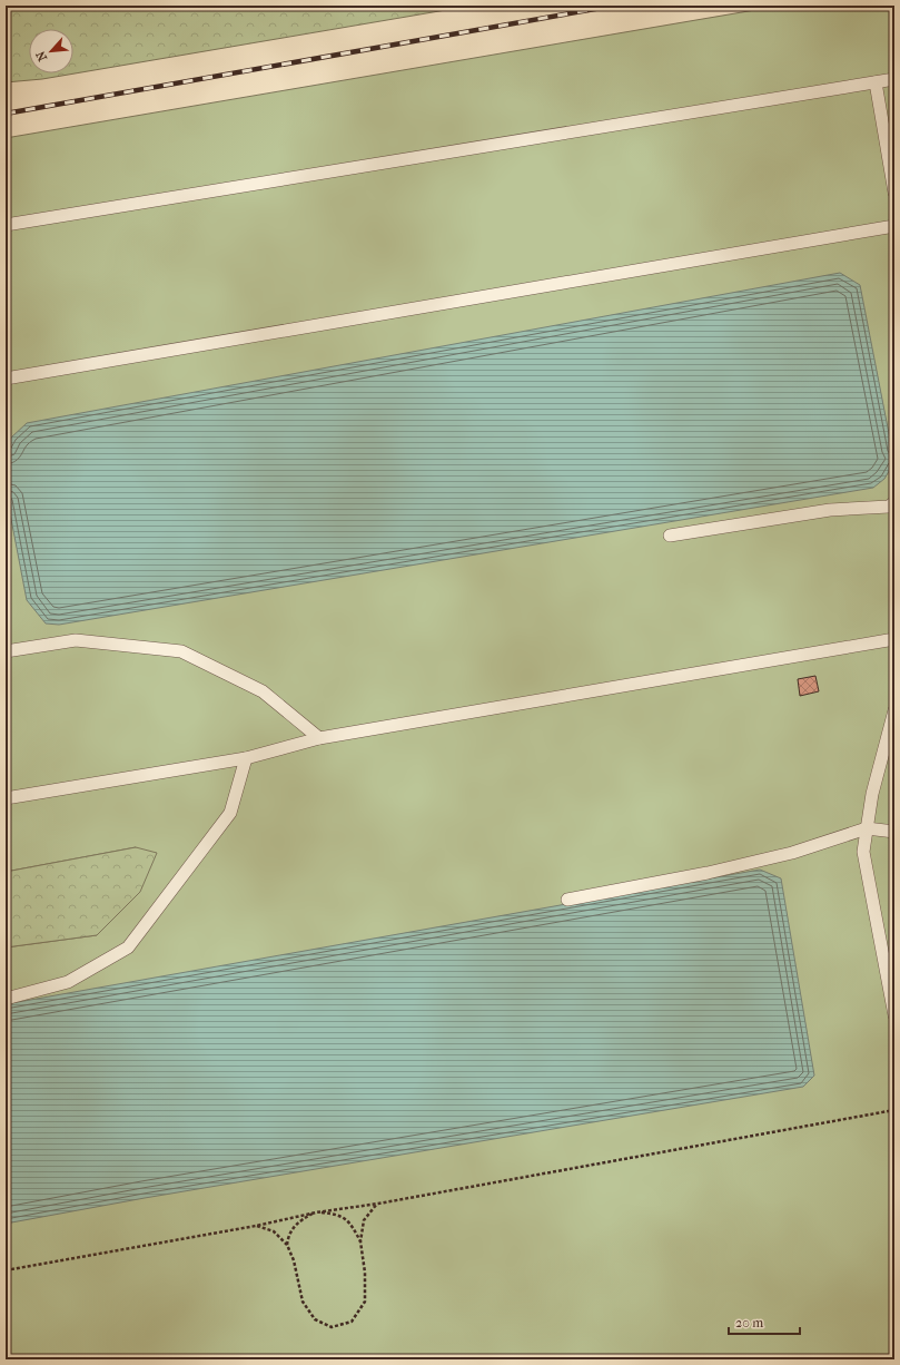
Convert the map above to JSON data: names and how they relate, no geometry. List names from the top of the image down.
{
  "scale_bar": "20 m",
  "north": "bottom left"
}
